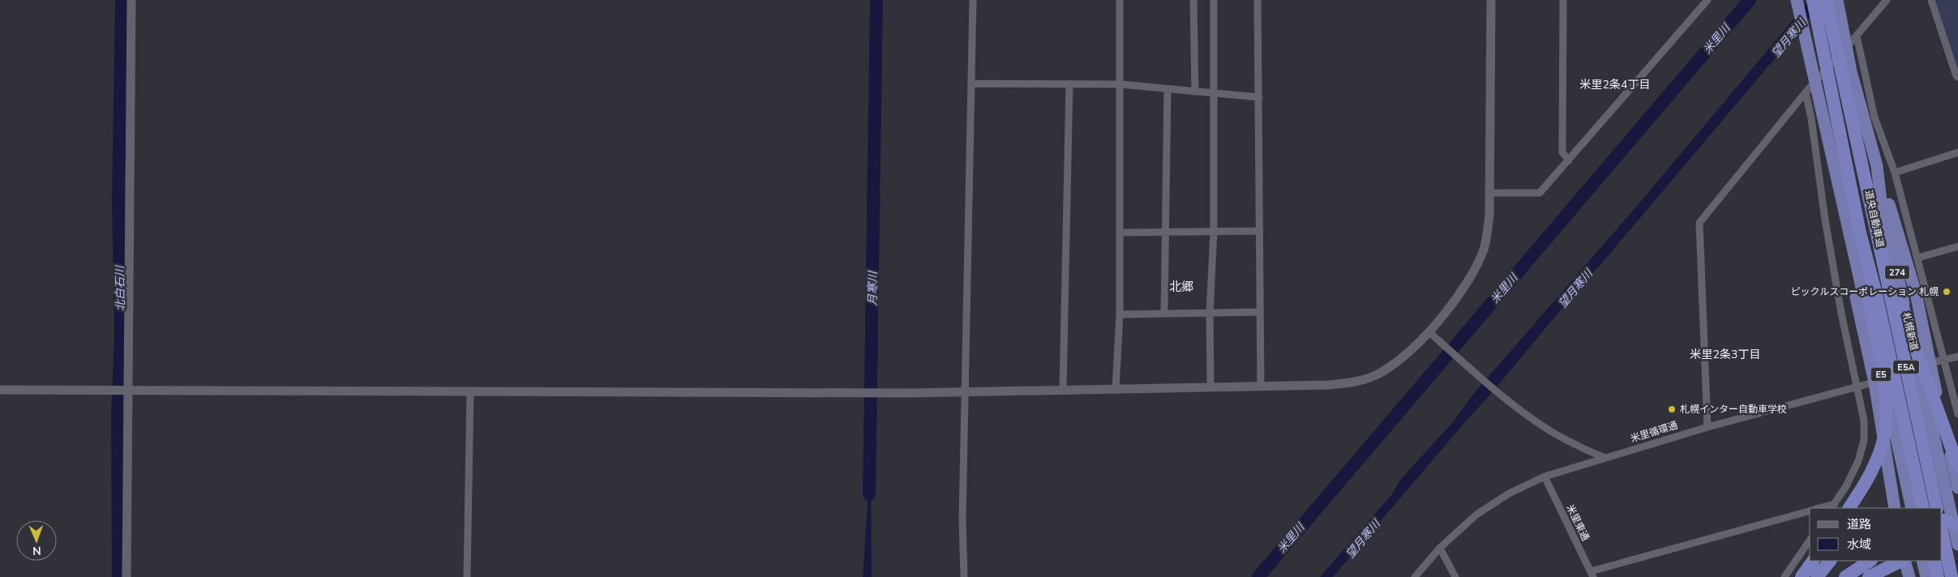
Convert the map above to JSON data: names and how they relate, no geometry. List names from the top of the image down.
{
  "streets": {
    "highway": [
      "道央自動車道",
      "274",
      "札幌新道",
      "E5A",
      "E5"
    ],
    "street": ["米里循環通", "米里東通"]
  },
  "crossings": [
    ["道央自動車道", "E5"],
    ["米里循環通", "米里東通"]
  ],
  "districts": ["米里2条4丁目", "北郷", "米里2条3丁目"],
  "water": [
    "望月寒川",
    "米里川",
    "北白石川",
    "月寒川"
  ],
  "places": ["ピックルスコーポレーション 札幌", "札幌インター自動車学校"],
  "legend": ["道路", "水域"],
  "north": "bottom"
}
